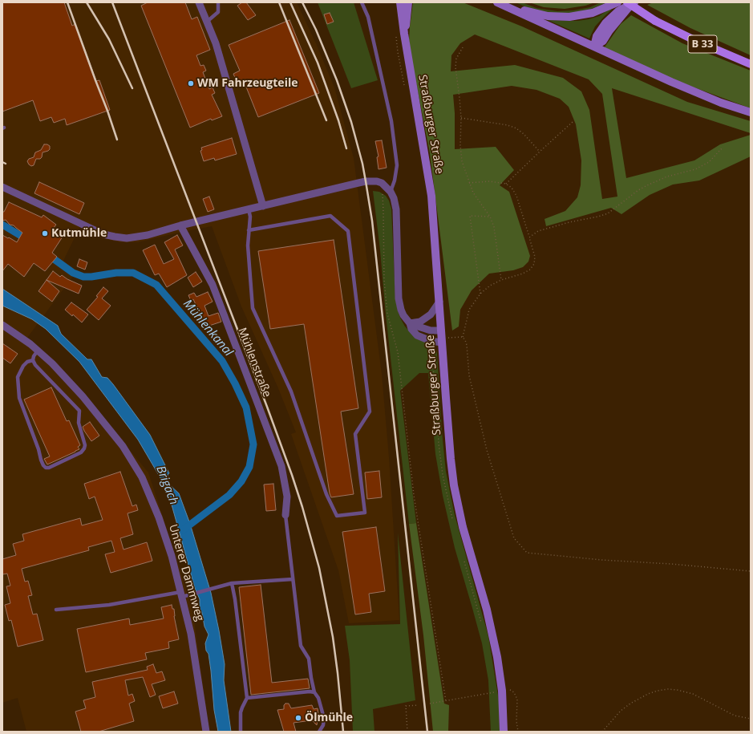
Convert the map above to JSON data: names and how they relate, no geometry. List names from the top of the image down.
{
  "streets": {
    "main road": ["B 33", "Straßburger Straße"],
    "street": ["Mühlenstraße", "Unterer Dammweg"]
  },
  "water": ["Mühlenkanal", "Brigach"],
  "places": ["WM Fahrzeugteile", "Kutmühle", "Ölmühle"]
}
